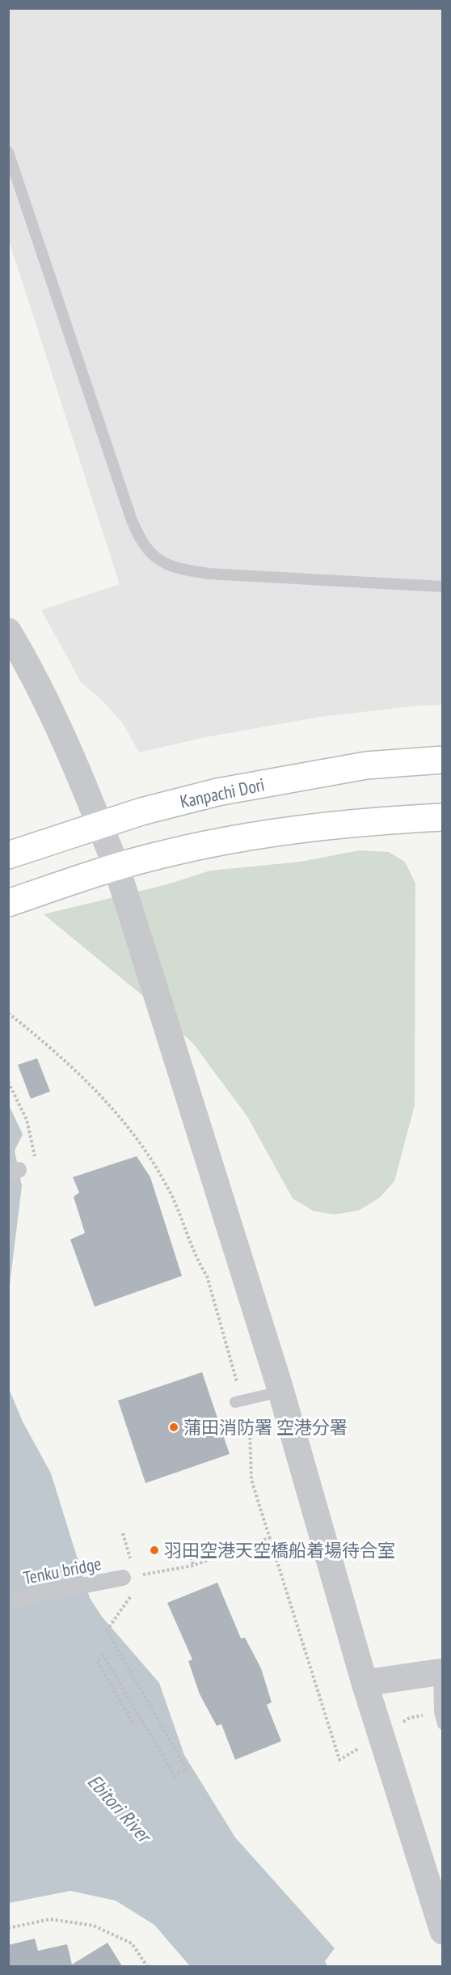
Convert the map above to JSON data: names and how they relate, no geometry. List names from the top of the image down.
{
  "streets": {
    "main road": ["Kanpachi Dori"],
    "street": ["Tenku bridge"]
  },
  "water": ["Ebitori River"],
  "places": ["蒲田消防署 空港分署", "羽田空港天空橋船着場待合室"]
}
